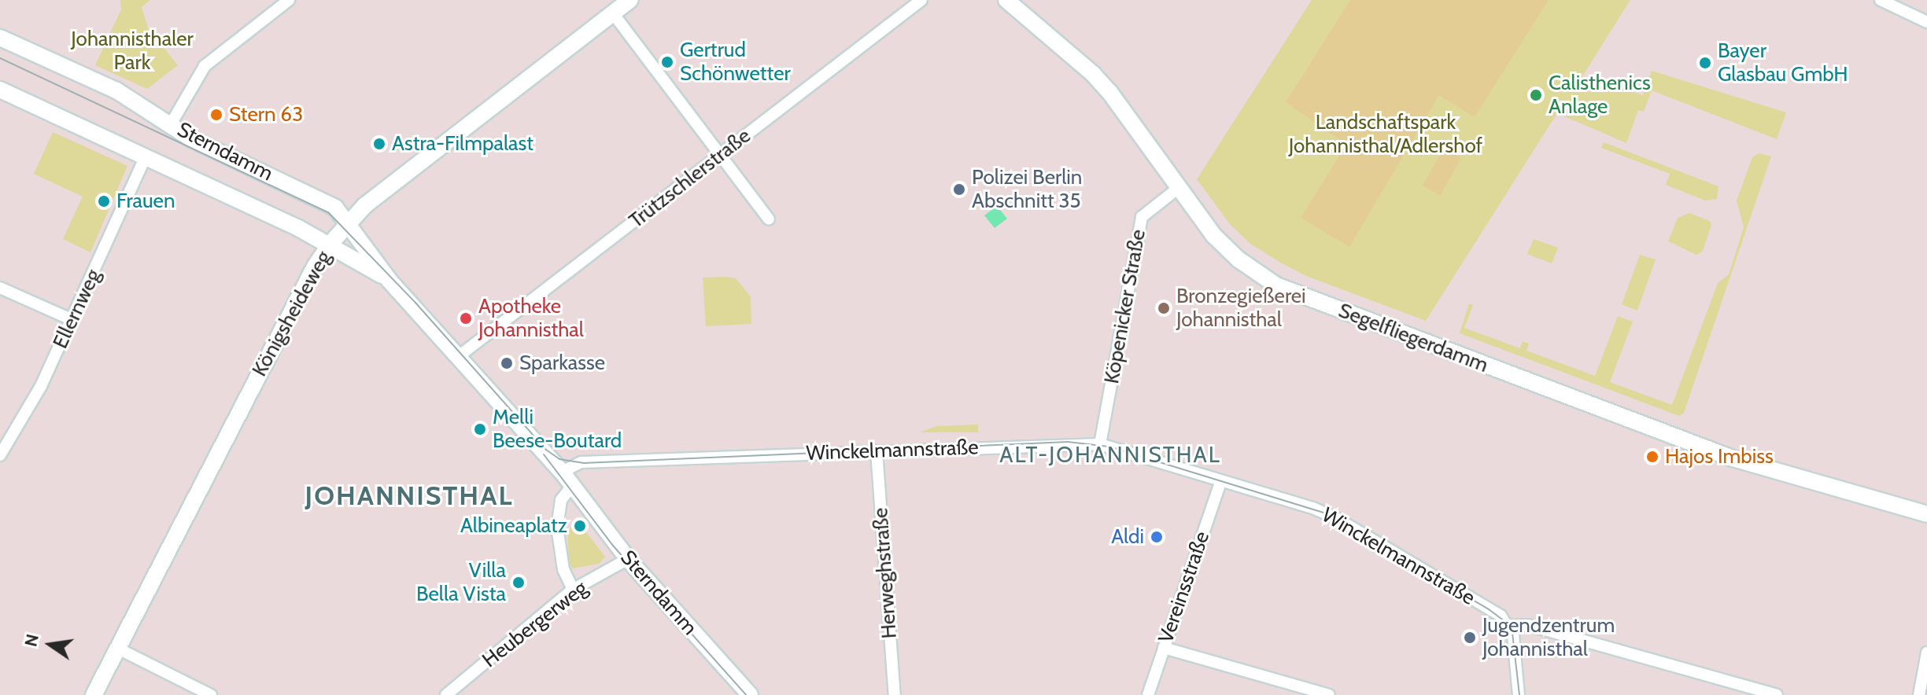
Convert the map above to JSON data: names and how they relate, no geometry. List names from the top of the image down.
{
  "streets": {
    "street": [
      "Sterndamm",
      "Trützschlerstraße",
      "Köpenicker Straße",
      "Ellernweg",
      "Königsheideweg",
      "Segelfliegerdamm",
      "Winckelmannstraße",
      "Herweghstraße",
      "Vereinsstraße",
      "Heubergerweg"
    ]
  },
  "crossings": [
    ["Sterndamm", "Trützschlerstraße"],
    ["Sterndamm", "Ellernweg"],
    ["Sterndamm", "Königsheideweg"],
    ["Sterndamm", "Winckelmannstraße"],
    ["Sterndamm", "Heubergerweg"],
    ["Köpenicker Straße", "Segelfliegerdamm"],
    ["Köpenicker Straße", "Winckelmannstraße"],
    ["Winckelmannstraße", "Herweghstraße"],
    ["Winckelmannstraße", "Vereinsstraße"]
  ],
  "districts": ["ALT-JOHANNISTHAL", "JOHANNISTHAL"],
  "parks": ["Johannisthaler Park", "Landschaftspark Johannisthal/Adlershof"],
  "places": [
    "Gertrud Schönwetter",
    "Bayer Glasbau GmbH",
    "Calisthenics Anlage",
    "Stern 63",
    "Astra-Filmpalast",
    "Polizei Berlin Abschnitt 35",
    "Frauen",
    "Bronzegießerei Johannisthal",
    "Apotheke Johannisthal",
    "Sparkasse",
    "Melli Beese-Boutard",
    "Hajos Imbiss",
    "Albineaplatz",
    "Aldi",
    "Villa Bella Vista",
    "Jugendzentrum Johannisthal"
  ],
  "north": "left"
}
